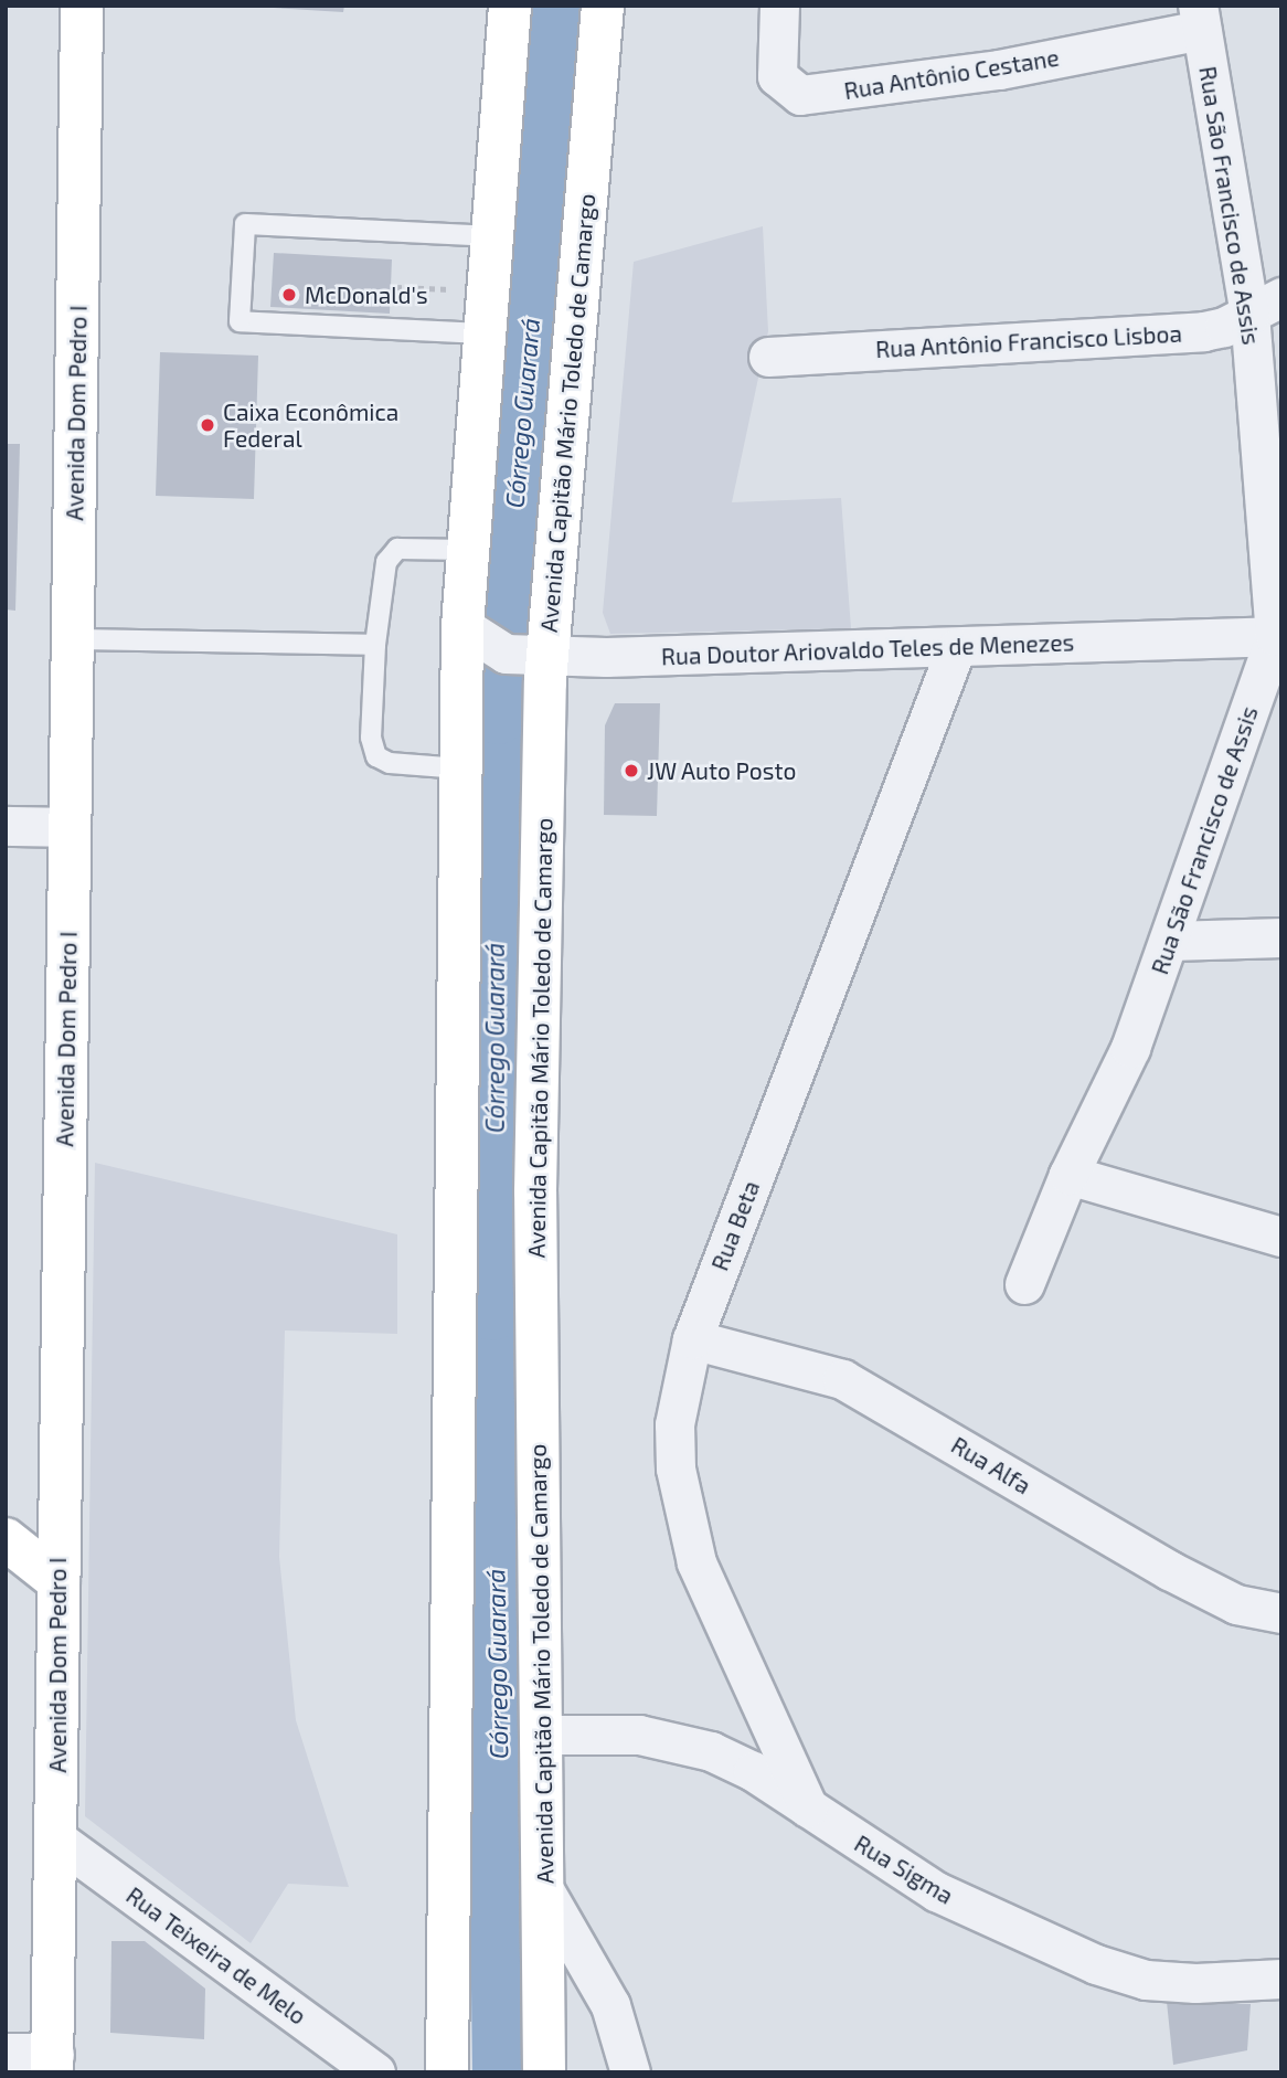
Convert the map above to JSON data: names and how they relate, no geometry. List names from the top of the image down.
{
  "streets": {
    "main road": ["Avenida Dom Pedro I", "Avenida Capitão Mário Toledo de Camargo"],
    "street": [
      "Rua Antônio Cestane",
      "Rua São Francisco de Assis",
      "Rua Antônio Francisco Lisboa",
      "Rua Doutor Ariovaldo Teles de Menezes",
      "Rua Beta",
      "Rua Alfa",
      "Rua Sigma",
      "Rua Teixeira de Melo"
    ]
  },
  "crossings": [
    ["Rua Antônio Cestane", "Rua São Francisco de Assis"],
    ["Rua São Francisco de Assis", "Rua Antônio Francisco Lisboa"],
    ["Rua São Francisco de Assis", "Rua Doutor Ariovaldo Teles de Menezes"],
    ["Avenida Dom Pedro I", "Rua Teixeira de Melo"],
    ["Avenida Capitão Mário Toledo de Camargo", "Rua Doutor Ariovaldo Teles de Menezes"],
    ["Avenida Capitão Mário Toledo de Camargo", "Rua Sigma"],
    ["Rua Doutor Ariovaldo Teles de Menezes", "Rua Beta"],
    ["Rua Beta", "Rua Alfa"],
    ["Rua Beta", "Rua Sigma"]
  ],
  "water": ["Córrego Guarará"],
  "places": ["McDonald's", "Caixa Econômica Federal", "JW Auto Posto"]
}
